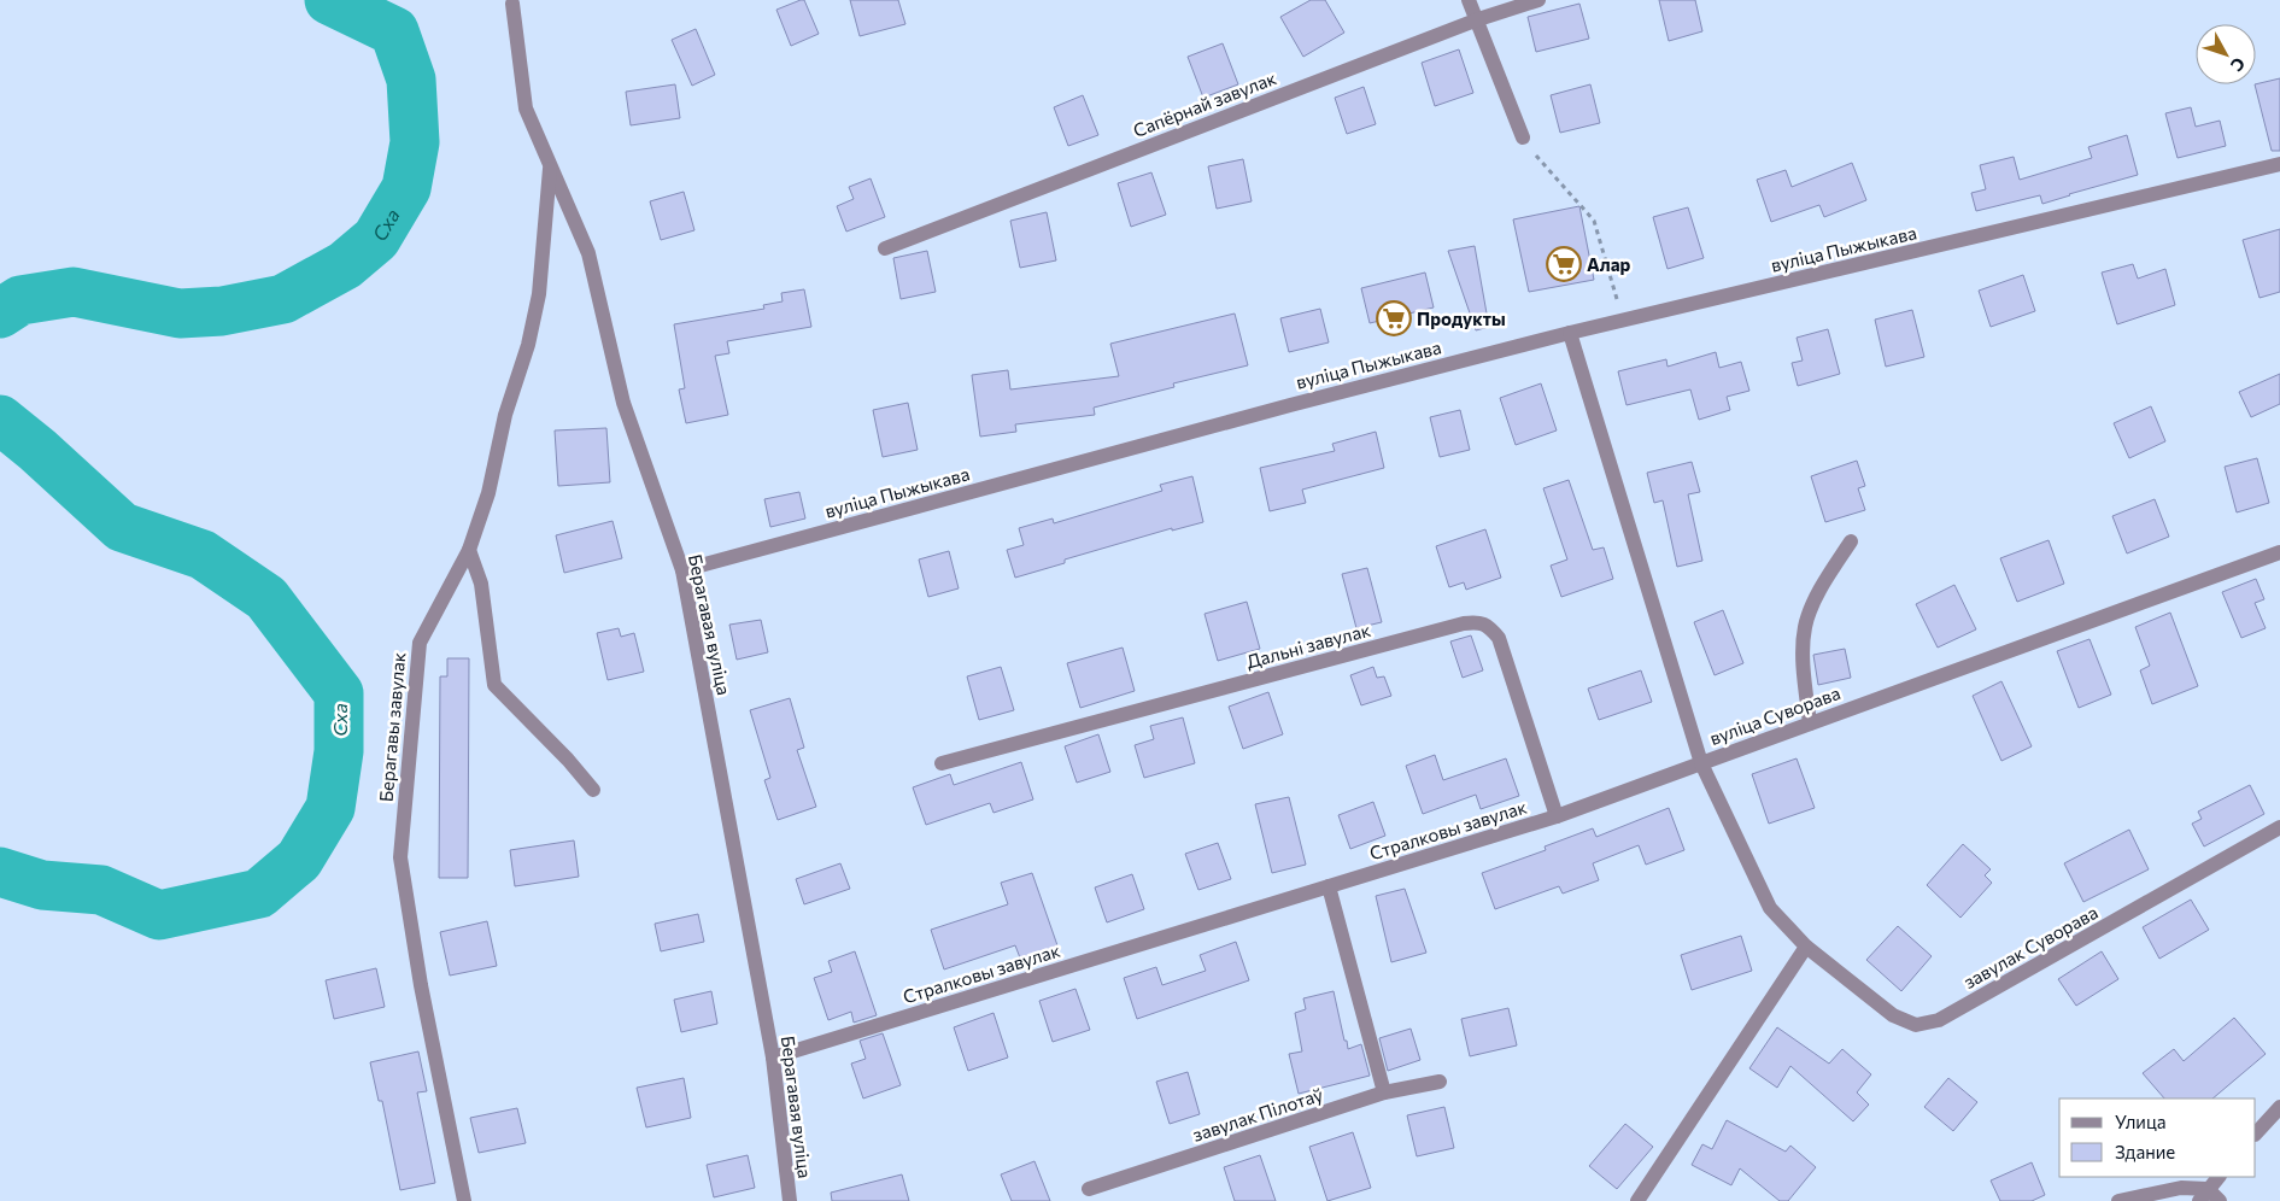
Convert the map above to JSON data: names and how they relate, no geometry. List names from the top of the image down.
{
  "streets": {
    "street": [
      "Сапёрнай завулак",
      "вуліца Пыжыкава",
      "Берагавая вуліца",
      "Дальні завулак",
      "вуліца Суворава",
      "Берагавы завулак",
      "Стралковы завулак",
      "завулак Суворава",
      "завулак Пілотаў"
    ]
  },
  "crossings": [
    ["вуліца Пыжыкава", "Берагавая вуліца"],
    ["Берагавая вуліца", "Берагавы завулак"],
    ["Берагавая вуліца", "Стралковы завулак"],
    ["Дальні завулак", "Стралковы завулак"],
    ["вуліца Суворава", "Стралковы завулак"],
    ["вуліца Суворава", "завулак Суворава"]
  ],
  "water": ["Сха"],
  "places": {
    "supermarket": ["Алар", "Продукты"]
  },
  "legend": ["Улица", "Здание"],
  "north": "bottom right"
}
